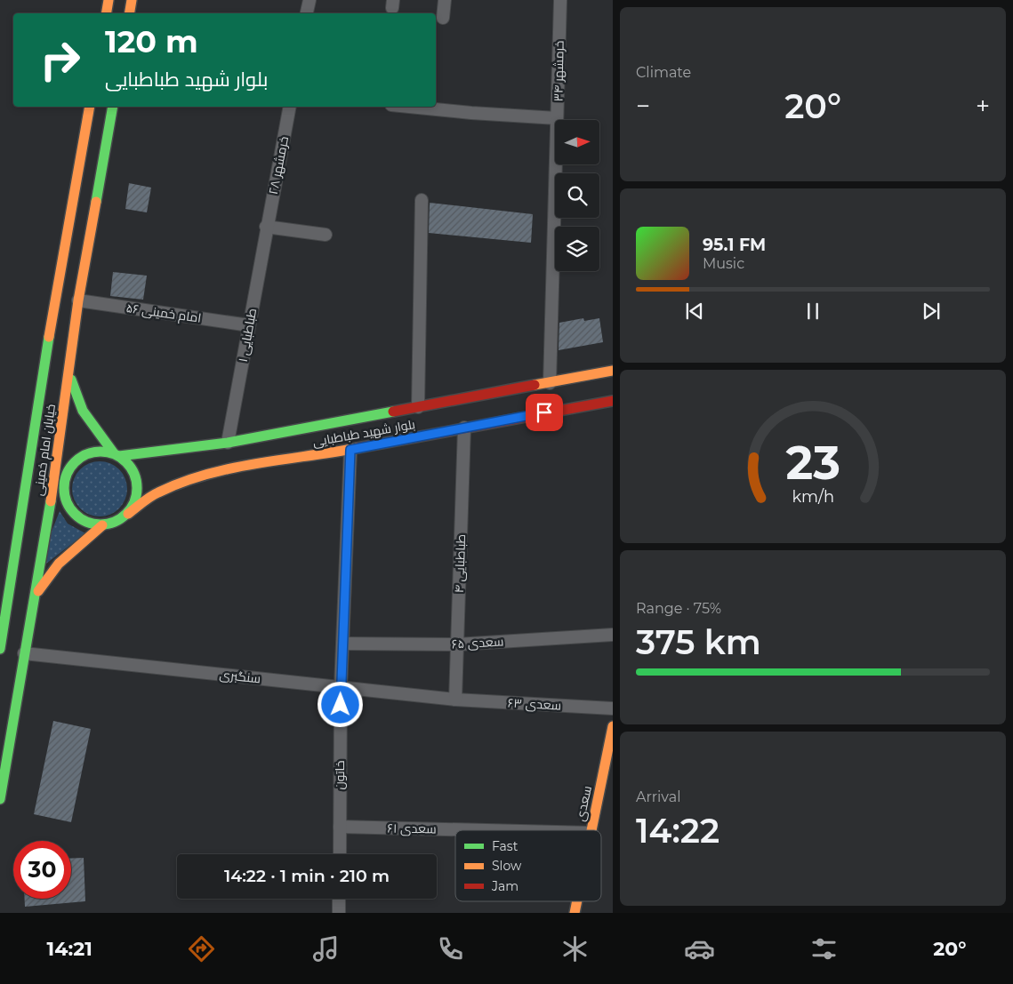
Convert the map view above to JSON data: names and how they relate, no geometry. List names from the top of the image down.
{
  "streets": {
    "main road": ["بلوار شهید طباطبایی", "خیابان امام خمینی", "سعدی"],
    "street": [
      "خرمشهر ۳۴",
      "خرمشهر ۲۸",
      "امام خمینی ۵۶",
      "طباطبایی ۱",
      "طباطبایی ۴",
      "سعدی ۶۵",
      "سنگبری",
      "سعدی ۶۳",
      "خاتون",
      "سعدی ۶۱"
    ]
  },
  "crossings": [
    ["خرمشهر ۳۴", "بلوار شهید طباطبایی"],
    ["خرمشهر ۲۸", "طباطبایی ۱"],
    ["امام خمینی ۵۶", "طباطبایی ۱"],
    ["امام خمینی ۵۶", "خیابان امام خمینی"],
    ["طباطبایی ۱", "بلوار شهید طباطبایی"],
    ["بلوار شهید طباطبایی", "طباطبایی ۴"],
    ["بلوار شهید طباطبایی", "خاتون"],
    ["خیابان امام خمینی", "سنگبری"],
    ["طباطبایی ۴", "سعدی ۶۵"],
    ["طباطبایی ۴", "سنگبری"],
    ["طباطبایی ۴", "سعدی ۶۳"],
    ["سعدی ۶۵", "خاتون"],
    ["سنگبری", "سعدی ۶۳"],
    ["سنگبری", "خاتون"],
    ["خاتون", "سعدی ۶۱"]
  ],
  "legend": ["Fast", "Slow", "Jam"],
  "north": "right",
  "page": {
    "tile": [
      "Climate",
      ["Range · 75%", "375 km"],
      ["Arrival", "14:22"]
    ],
    "turn": ["120 m", "بلوار شهید طباطبایی"],
    "heat": ["−", "20°", "+"],
    "song": ["95.1 FM", "Music"],
    "limit": "30",
    "trip": "14:22 · 1 min · 210 m",
    "tabs": ["14:21", "20°"],
    "gauge": ["23", "km/h"]
  }
}
